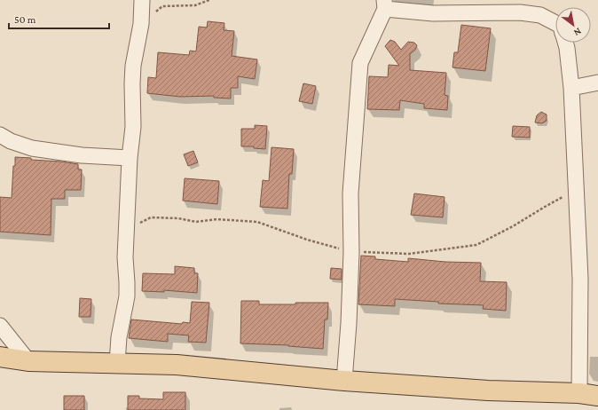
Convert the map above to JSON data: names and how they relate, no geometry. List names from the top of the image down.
{
  "scale_bar": "50 m",
  "north": "bottom right"
}
